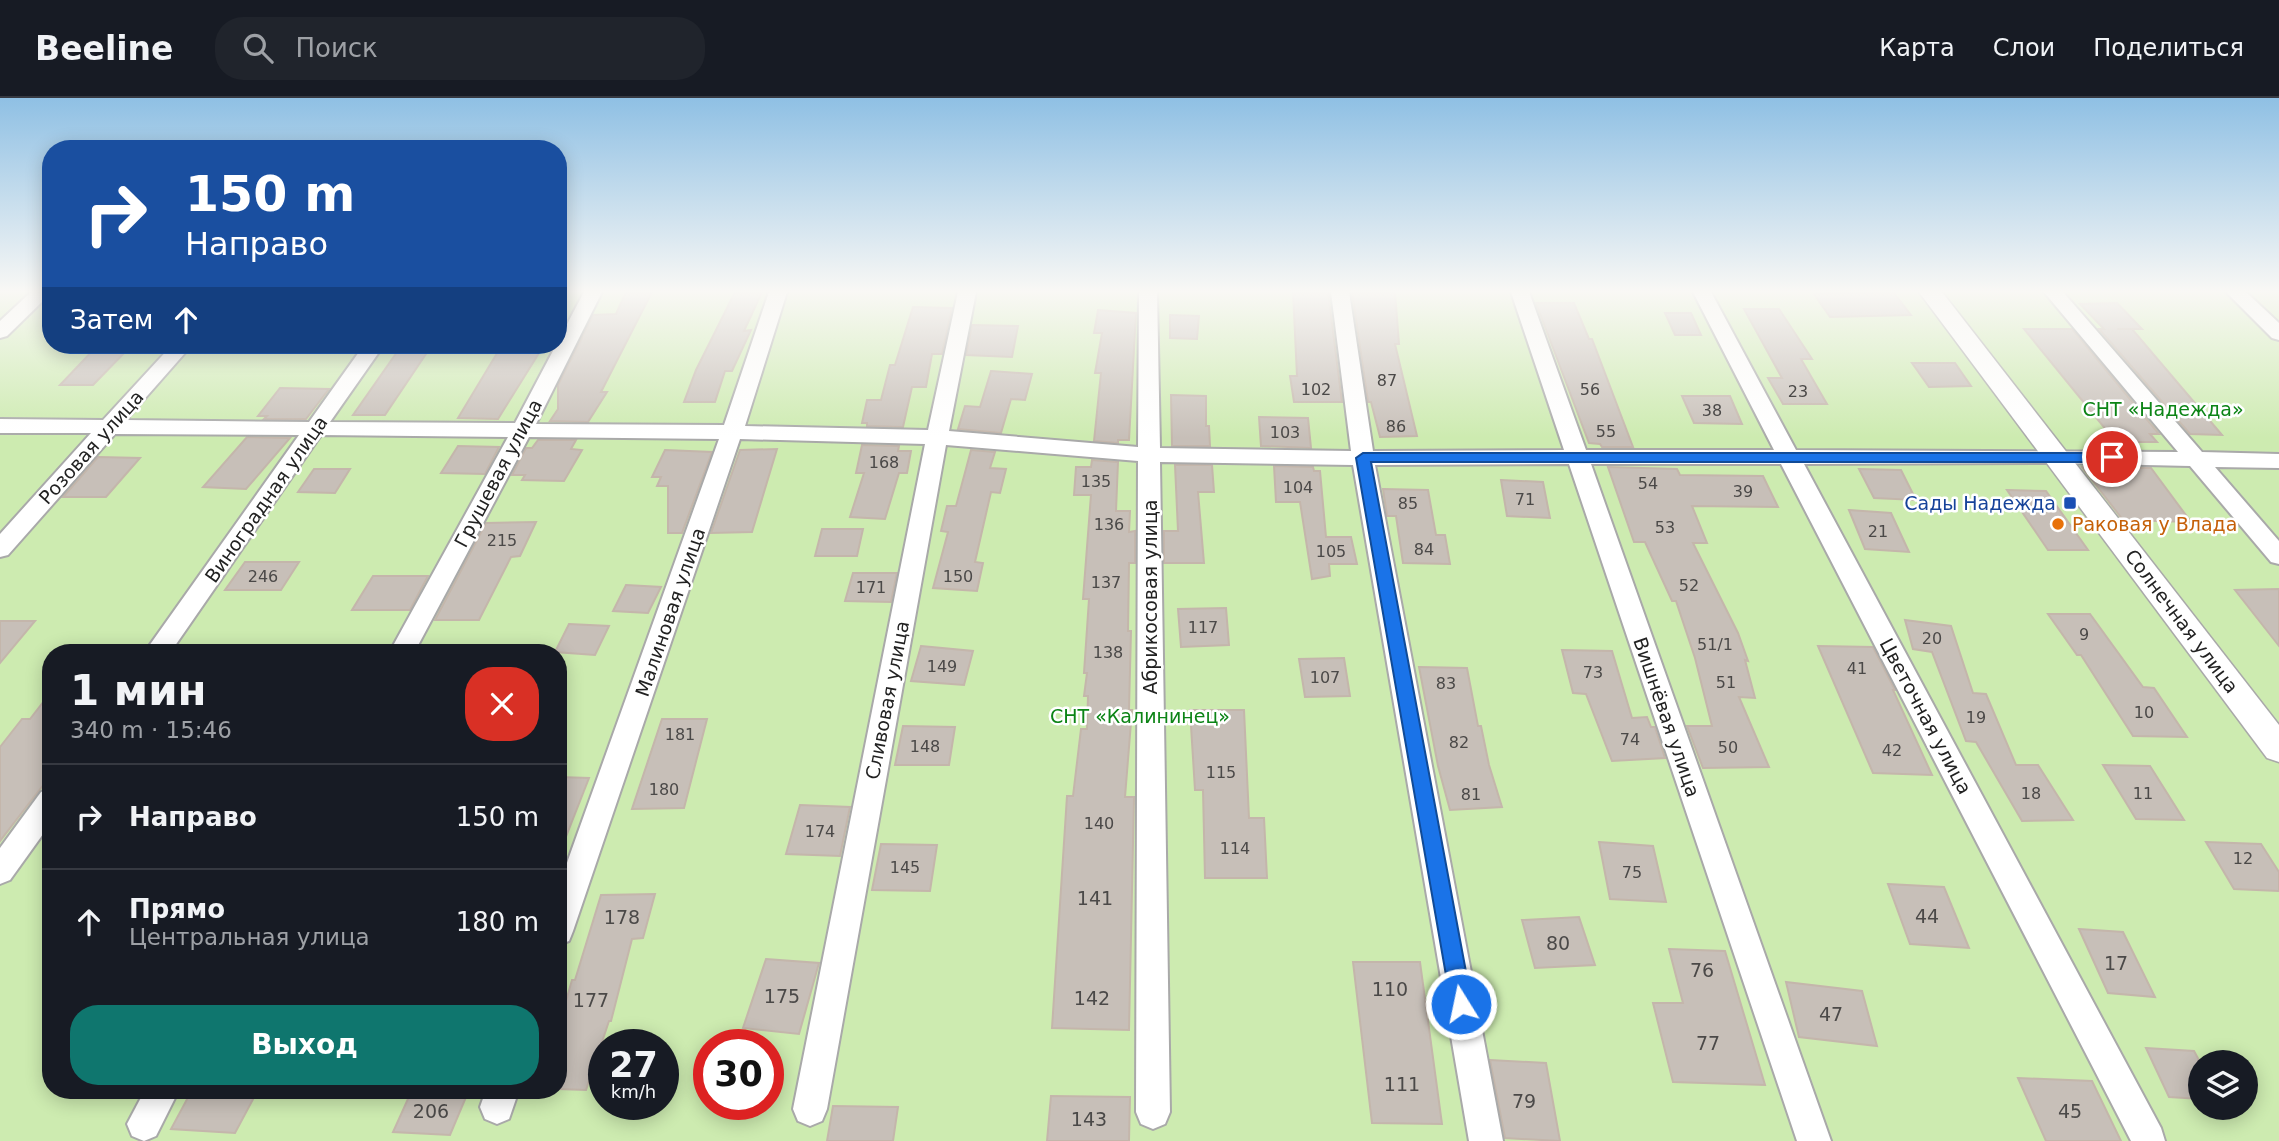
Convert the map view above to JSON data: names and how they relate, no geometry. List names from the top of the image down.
{
  "streets": {
    "street": [
      "Розовая улица",
      "Грушевая улица",
      "Виноградная улица",
      "Абрикосовая улица",
      "Малиновая улица",
      "Солнечная улица",
      "Сливовая улица",
      "Цветочная улица",
      "Вишнёвая улица"
    ]
  },
  "parks": ["СНТ «Надежда»", "СНТ «Калининец»"],
  "places": {
    "transit": ["Сады Надежда"],
    "other": ["Раковая у Влада"]
  },
  "house_numbers": [
    "87",
    "102",
    "56",
    "23",
    "38",
    "86",
    "55",
    "103",
    "168",
    "135",
    "54",
    "104",
    "39",
    "71",
    "85",
    "136",
    "53",
    "21",
    "215",
    "84",
    "105",
    "246",
    "150",
    "137",
    "52",
    "171",
    "117",
    "9",
    "20",
    "51/1",
    "138",
    "149",
    "41",
    "73",
    "107",
    "51",
    "83",
    "10",
    "19",
    "181",
    "74",
    "82",
    "148",
    "50",
    "42",
    "115",
    "180",
    "18",
    "11",
    "81",
    "140",
    "174",
    "114",
    "12",
    "145",
    "75",
    "141",
    "44",
    "178",
    "80",
    "17",
    "76",
    "110",
    "175",
    "142",
    "177",
    "47",
    "77",
    "111",
    "79",
    "206",
    "45",
    "143"
  ],
  "page": {
    "header": "Beeline",
    "search": "Поиск",
    "nav": ["Карта", "Слои", "Поделиться"],
    "turn": ["150 m", "Направо"],
    "then": "Затем",
    "heading": ["1 мин", "340 m · 15:46"],
    "list": [
      {
        "name": "Направо",
        "value": "150 m"
      },
      {
        "name": "Прямо",
        "note": "Центральная улица",
        "value": "180 m"
      }
    ],
    "buttons": "Выход",
    "speed": "27 km/h",
    "limit": "30"
  }
}
